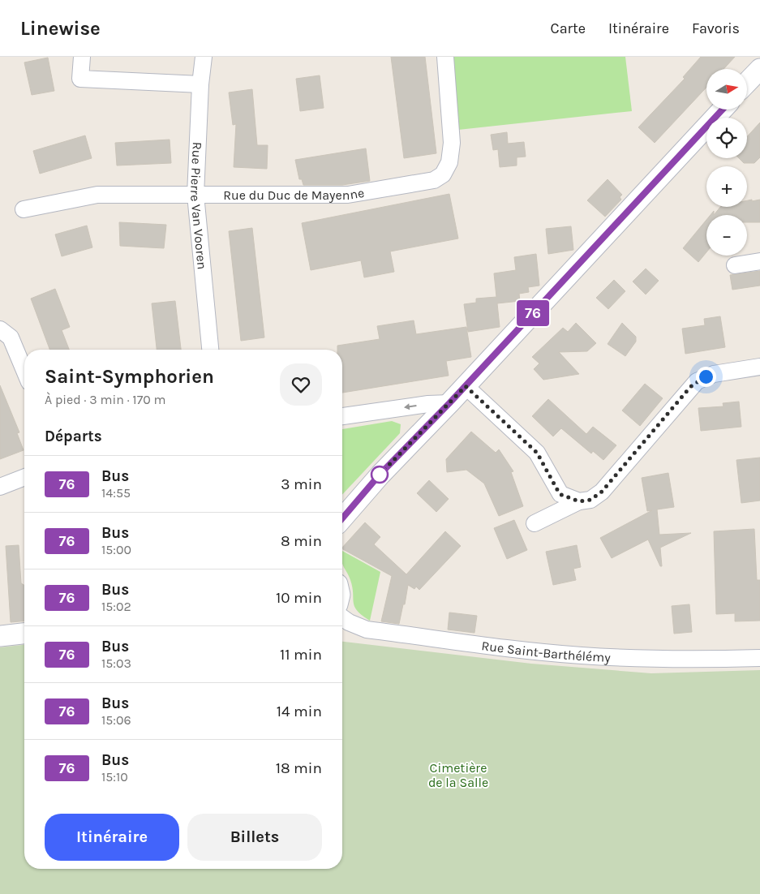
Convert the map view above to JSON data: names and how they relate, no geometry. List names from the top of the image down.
{
  "streets": {
    "street": ["Rue du Duc de Mayenne", "Rue Pierre Van Vooren", "Rue Saint-Barthélémy"]
  },
  "crossings": [
    ["Rue du Duc de Mayenne", "Rue Pierre Van Vooren"]
  ],
  "parks": ["Cimetière de la Salle"],
  "lines": ["bus line 76"],
  "north": "right",
  "page": {
    "header": "Linewise",
    "nav": ["Carte", "Itinéraire", "Favoris"],
    "on_map": "76",
    "map_buttons": ["+", "−"],
    "heading": [
      ["Saint-Symphorien", "À pied · 3 min · 170 m"],
      "Départs"
    ],
    "list": [
      {
        "mark": "76",
        "name": "Bus",
        "note": "14:55",
        "value": "3 min"
      },
      {
        "mark": "76",
        "name": "Bus",
        "note": "15:00",
        "value": "8 min"
      },
      {
        "mark": "76",
        "name": "Bus",
        "note": "15:02",
        "value": "10 min"
      },
      {
        "mark": "76",
        "name": "Bus",
        "note": "15:03",
        "value": "11 min"
      },
      {
        "mark": "76",
        "name": "Bus",
        "note": "15:06",
        "value": "14 min"
      },
      {
        "mark": "76",
        "name": "Bus",
        "note": "15:10",
        "value": "18 min"
      }
    ],
    "buttons": ["Itinéraire", "Billets"]
  }
}
